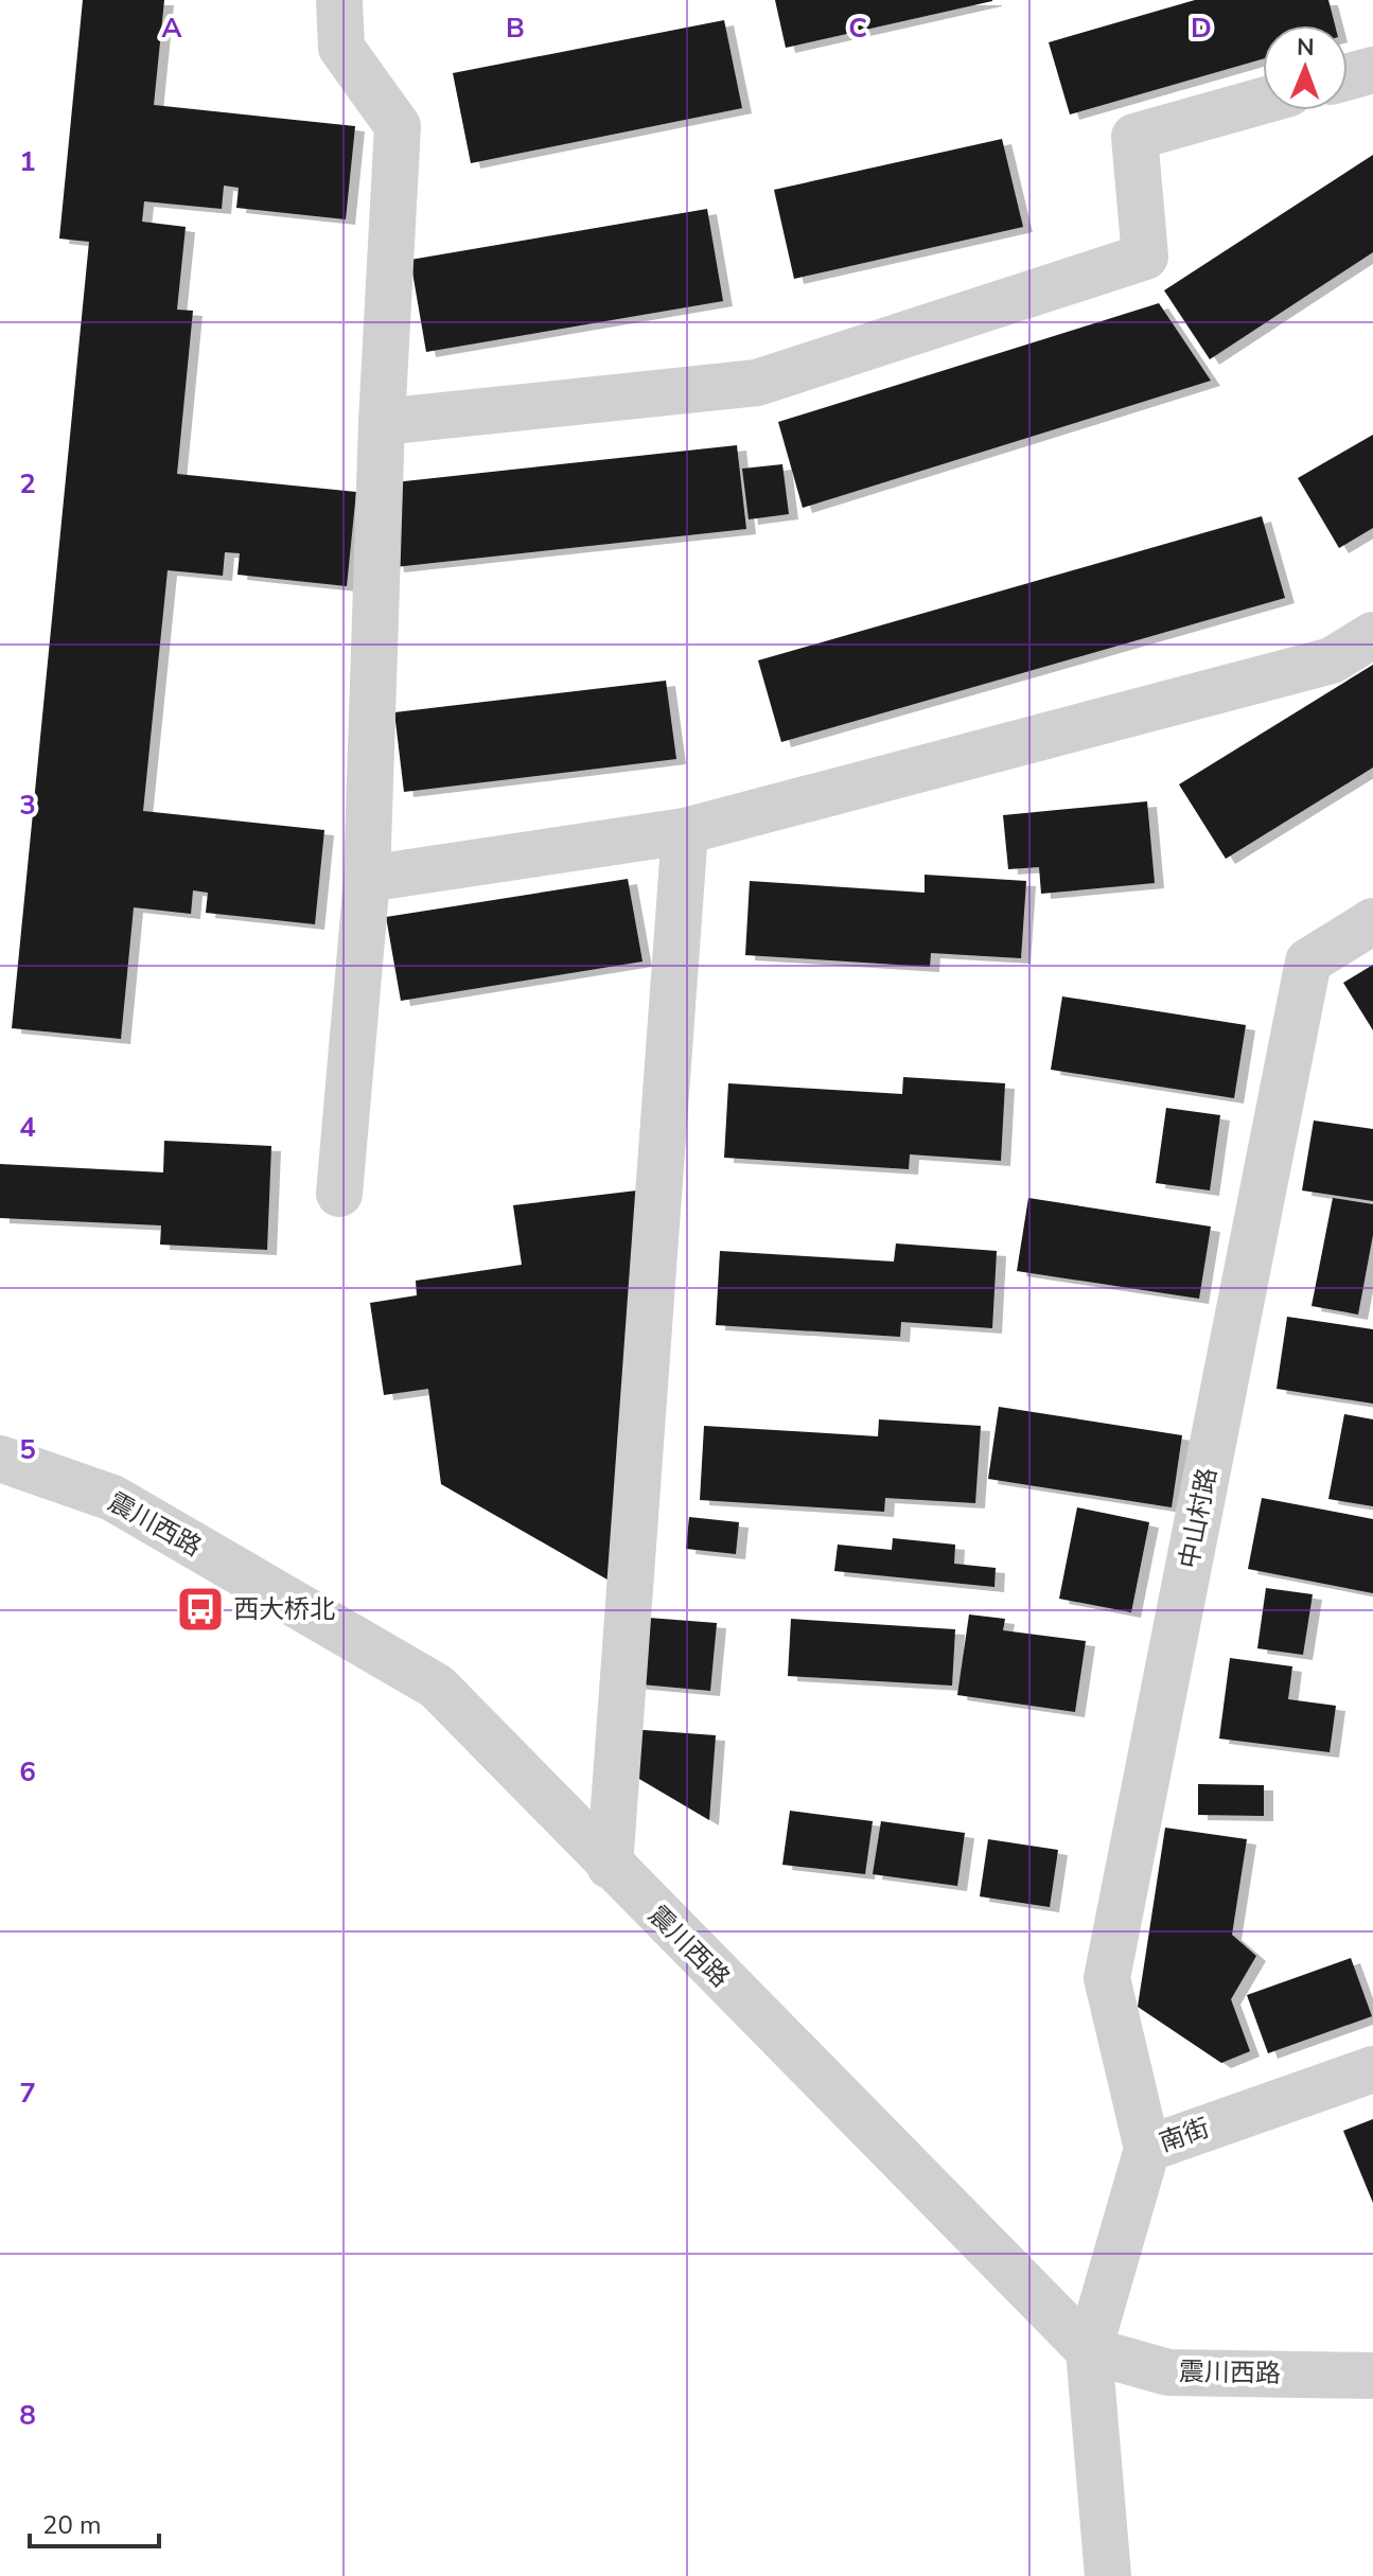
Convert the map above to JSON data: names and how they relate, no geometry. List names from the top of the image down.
{
  "streets": {
    "street": ["中山村路", "震川西路", "南街"]
  },
  "crossings": [
    ["中山村路", "南街"],
    ["震川西路", "南街"]
  ],
  "places": {
    "bus stop": ["西大桥北"]
  },
  "scale_bar": "20 m",
  "north": "top",
  "grid": {
    "columns": [
      "A",
      "B",
      "C",
      "D"
    ],
    "rows": [
      "1",
      "2",
      "3",
      "4",
      "5",
      "6",
      "7",
      "8"
    ]
  }
}
